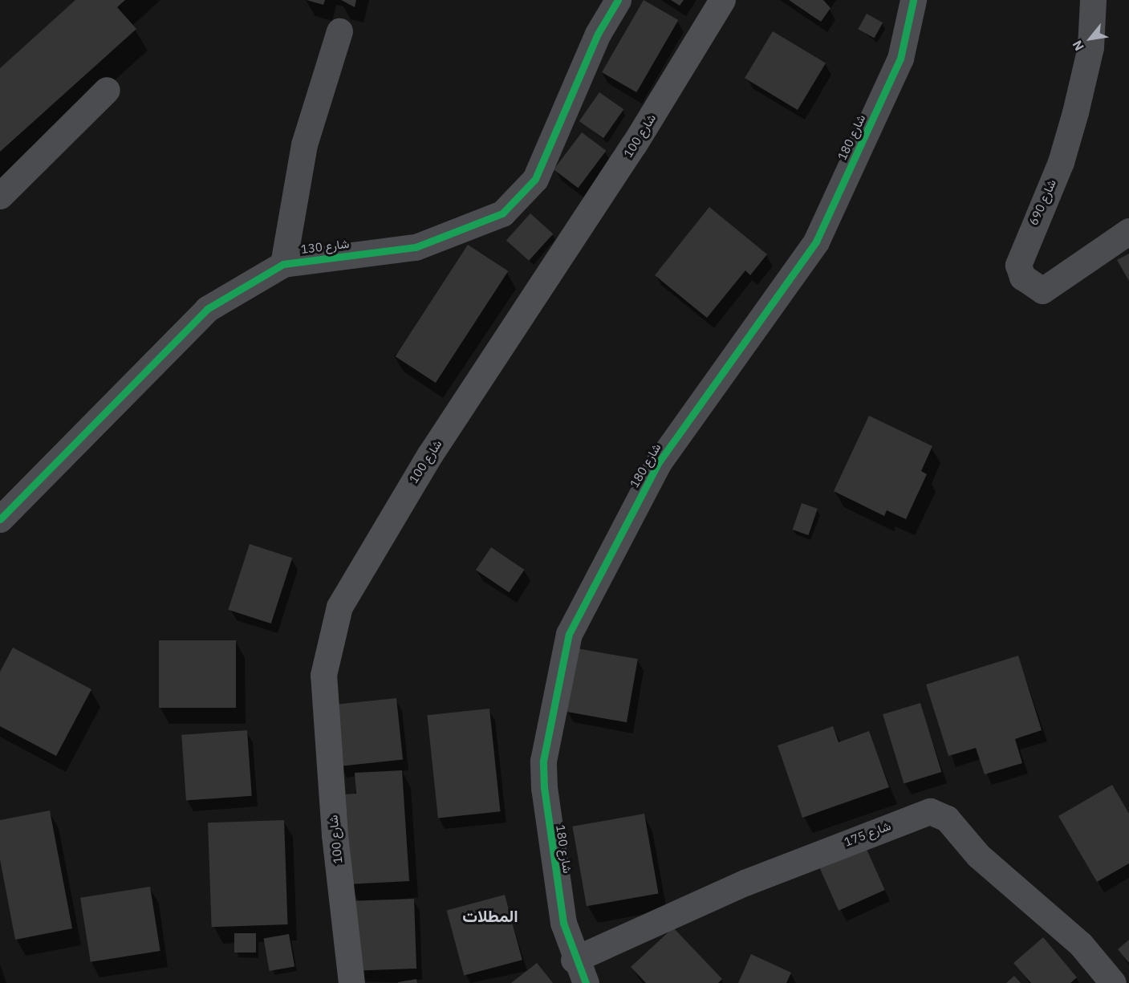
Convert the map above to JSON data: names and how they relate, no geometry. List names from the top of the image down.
{
  "streets": {
    "main road": ["شارع 100"],
    "street": [
      "شارع 180",
      "شارع 690",
      "شارع 130",
      "شارع 175"
    ]
  },
  "crossings": [
    ["شارع 180", "شارع 175"]
  ],
  "districts": ["المطلات"],
  "north": "bottom left"
}
